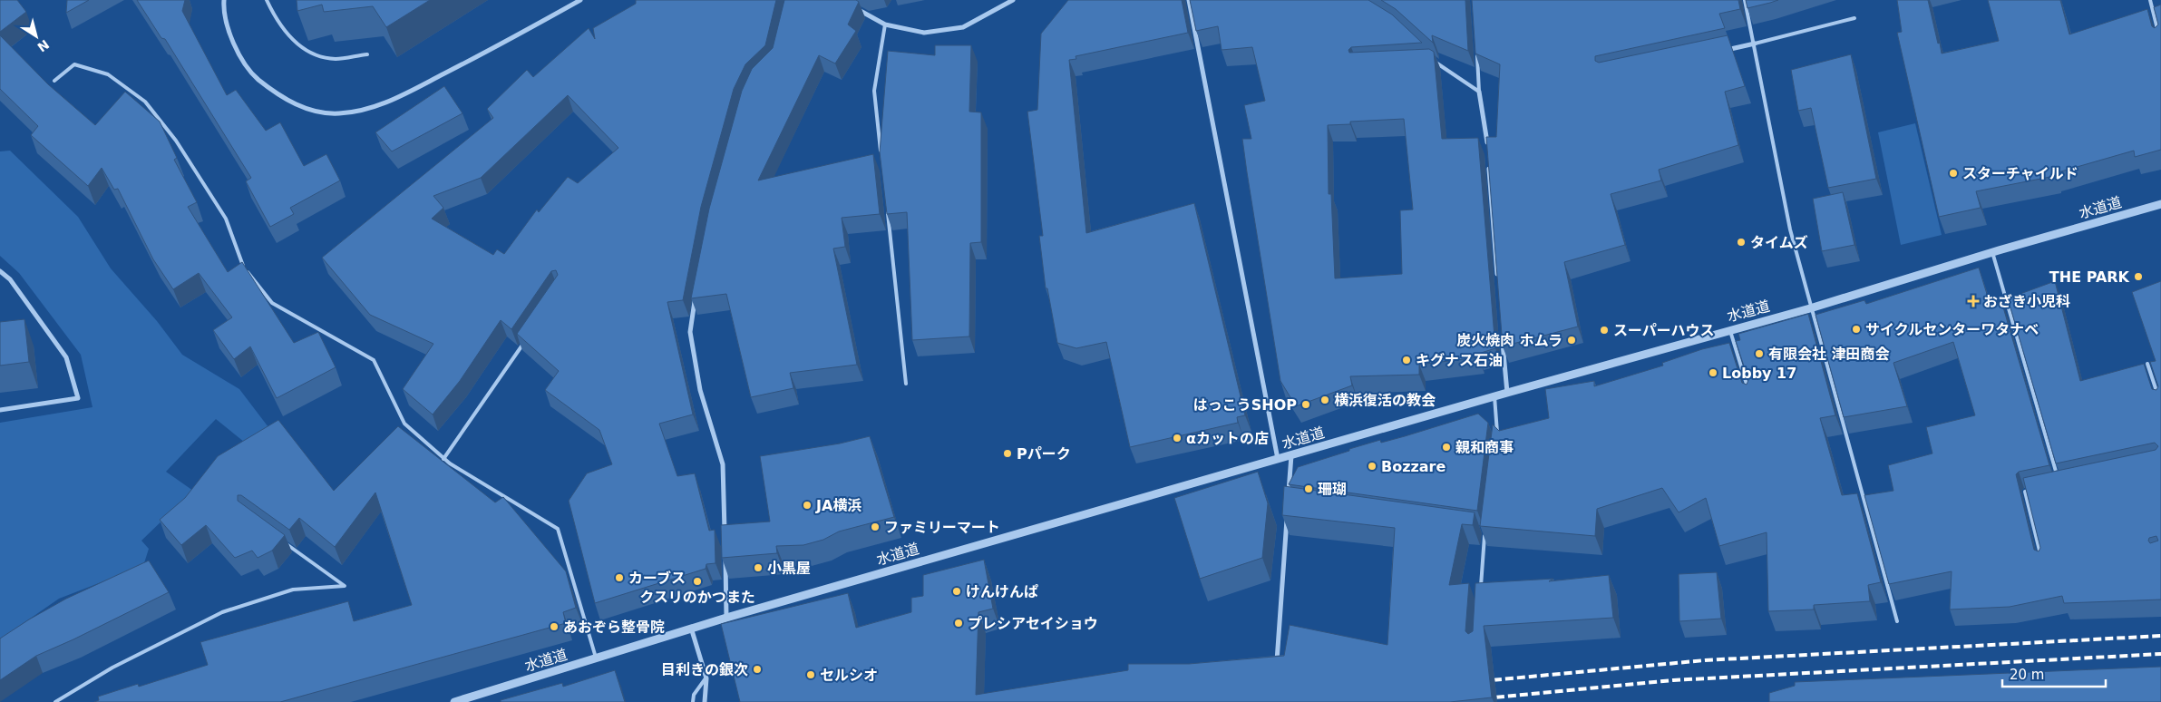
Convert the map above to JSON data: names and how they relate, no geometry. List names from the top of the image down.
{
  "streets": {
    "street": ["水道道"]
  },
  "places": {
    "other": [
      "スターチャイルド",
      "タイムズ",
      "THE PARK",
      "サイクルセンターワタナベ",
      "スーパーハウス",
      "炭火焼肉 ホムラ",
      "有限会社 津田商会",
      "キグナス石油",
      "Lobby 17",
      "横浜復活の教会",
      "はっこうSHOP",
      "αカットの店",
      "親和商事",
      "Pパーク",
      "Bozzare",
      "珊瑚",
      "JA横浜",
      "ファミリーマート",
      "小黒屋",
      "カーブス",
      "クスリのかつまた",
      "けんけんぱ",
      "プレシアセイショウ",
      "あおぞら整骨院",
      "目利きの銀次",
      "セルシオ"
    ],
    "health": ["おざき小児科"]
  },
  "scale_bar": "20 m",
  "north": "bottom right"
}
